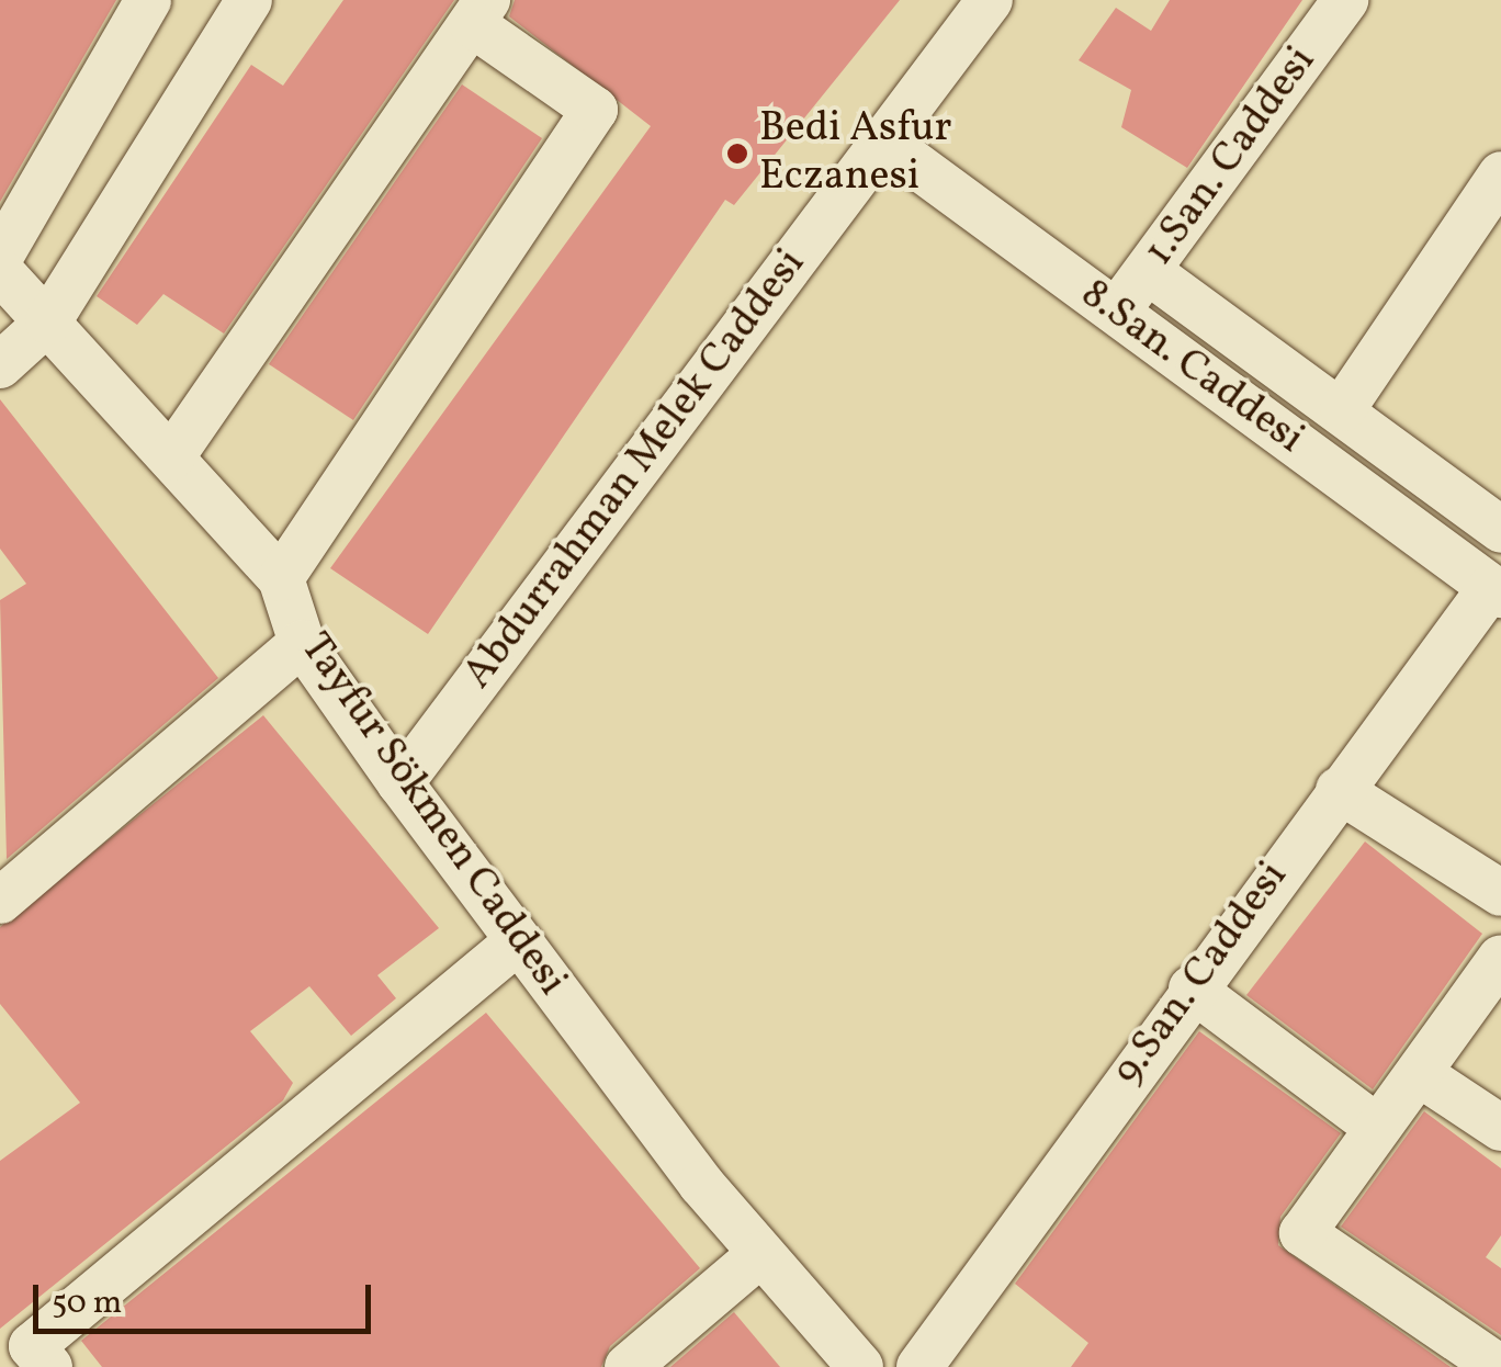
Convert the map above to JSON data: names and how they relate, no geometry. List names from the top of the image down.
{
  "streets": {
    "street": [
      "1.San. Caddesi",
      "8.San. Caddesi",
      "Abdurrahman Melek Caddesi",
      "Tayfur Sökmen Caddesi",
      "9.San. Caddesi"
    ]
  },
  "crossings": [
    ["1.San. Caddesi", "8.San. Caddesi"],
    ["8.San. Caddesi", "Abdurrahman Melek Caddesi"],
    ["8.San. Caddesi", "9.San. Caddesi"],
    ["Abdurrahman Melek Caddesi", "Tayfur Sökmen Caddesi"]
  ],
  "places": ["Bedi Asfur Eczanesi"],
  "scale_bar": "50 m"
}
